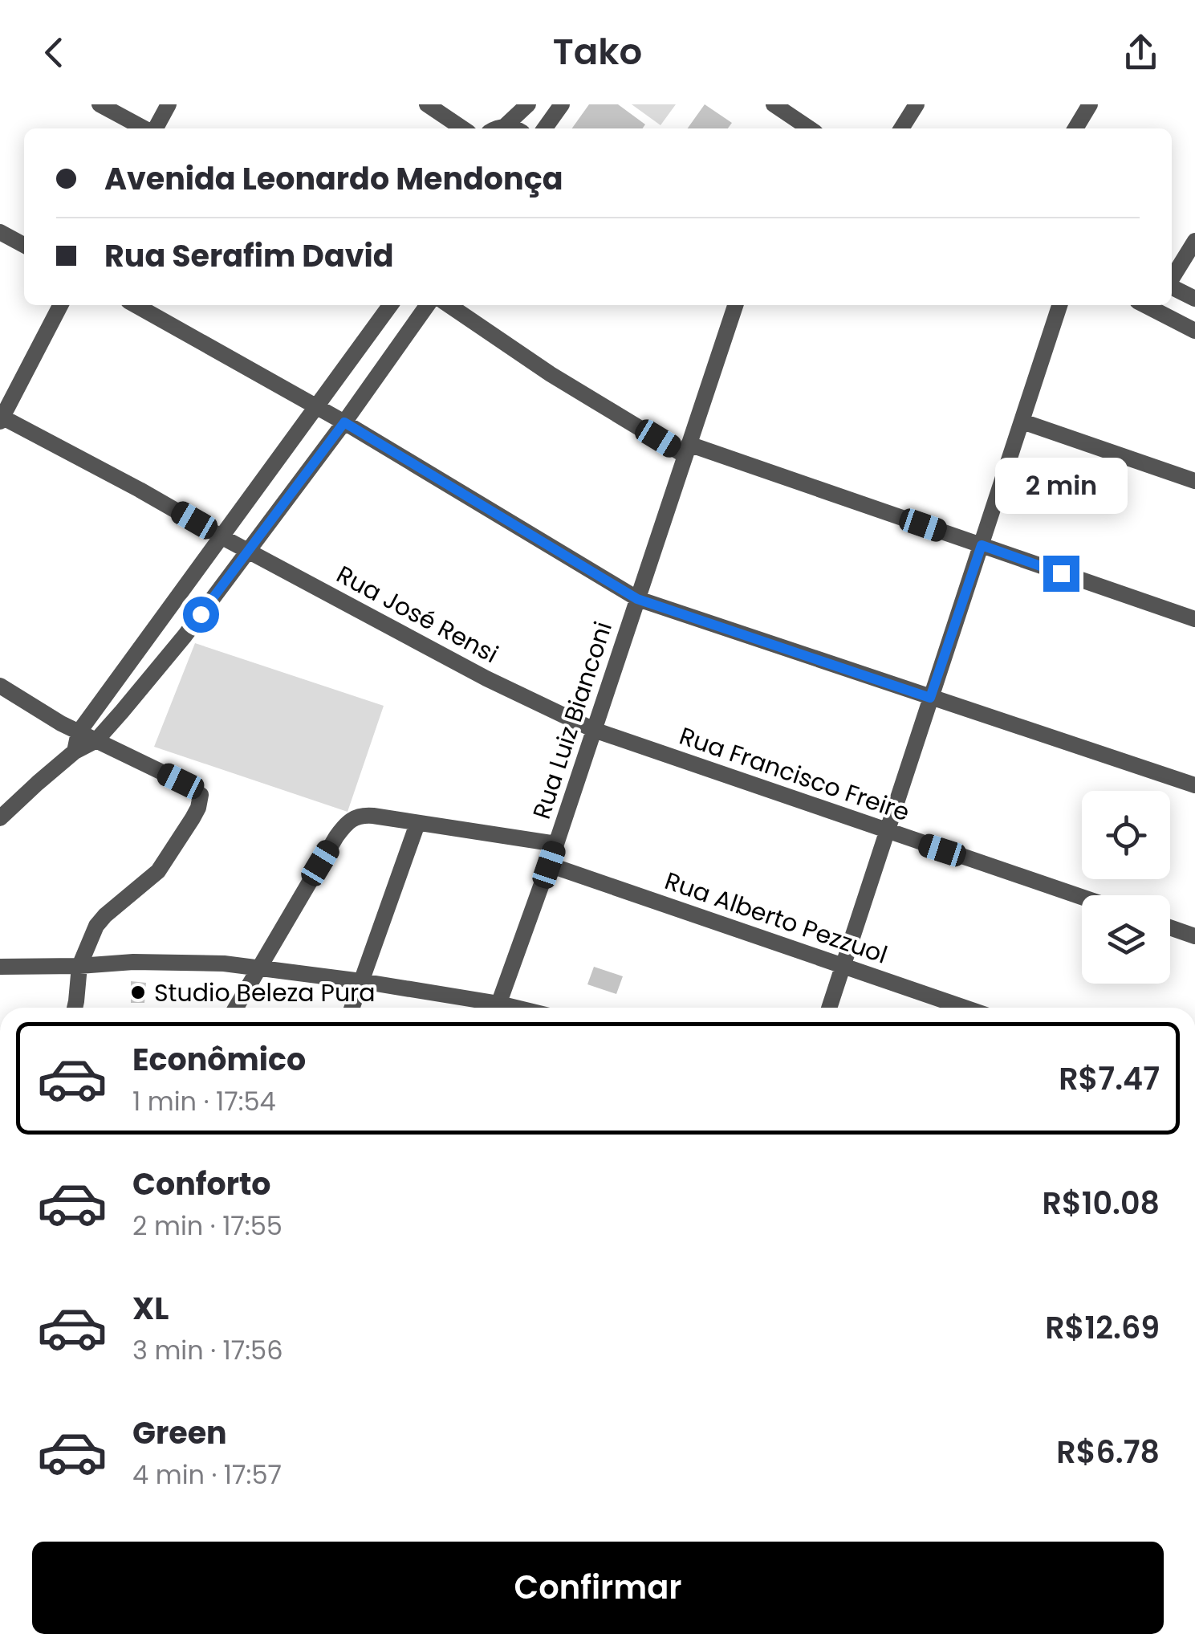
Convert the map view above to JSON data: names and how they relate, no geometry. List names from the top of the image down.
{
  "streets": {
    "street": [
      "Rua José Rensi",
      "Rua Luiz Bianconi",
      "Rua Francisco Freire",
      "Rua Alberto Pezzuol"
    ]
  },
  "crossings": [
    ["Rua José Rensi", "Rua Luiz Bianconi"],
    ["Rua José Rensi", "Rua Francisco Freire"],
    ["Rua Luiz Bianconi", "Rua Francisco Freire"],
    ["Rua Luiz Bianconi", "Rua Alberto Pezzuol"]
  ],
  "places": ["Studio Beleza Pura"],
  "page": {
    "header": "Tako",
    "banner": ["Avenida Leonardo Mendonça", "Rua Serafim David"],
    "bubble": "2 min",
    "list": [
      {
        "name": "Econômico",
        "note": "1 min · 17:54",
        "value": "R$7.47"
      },
      {
        "name": "Conforto",
        "note": "2 min · 17:55",
        "value": "R$10.08"
      },
      {
        "name": "XL",
        "note": "3 min · 17:56",
        "value": "R$12.69"
      },
      {
        "name": "Green",
        "note": "4 min · 17:57",
        "value": "R$6.78"
      }
    ],
    "buttons": "Confirmar"
  }
}
